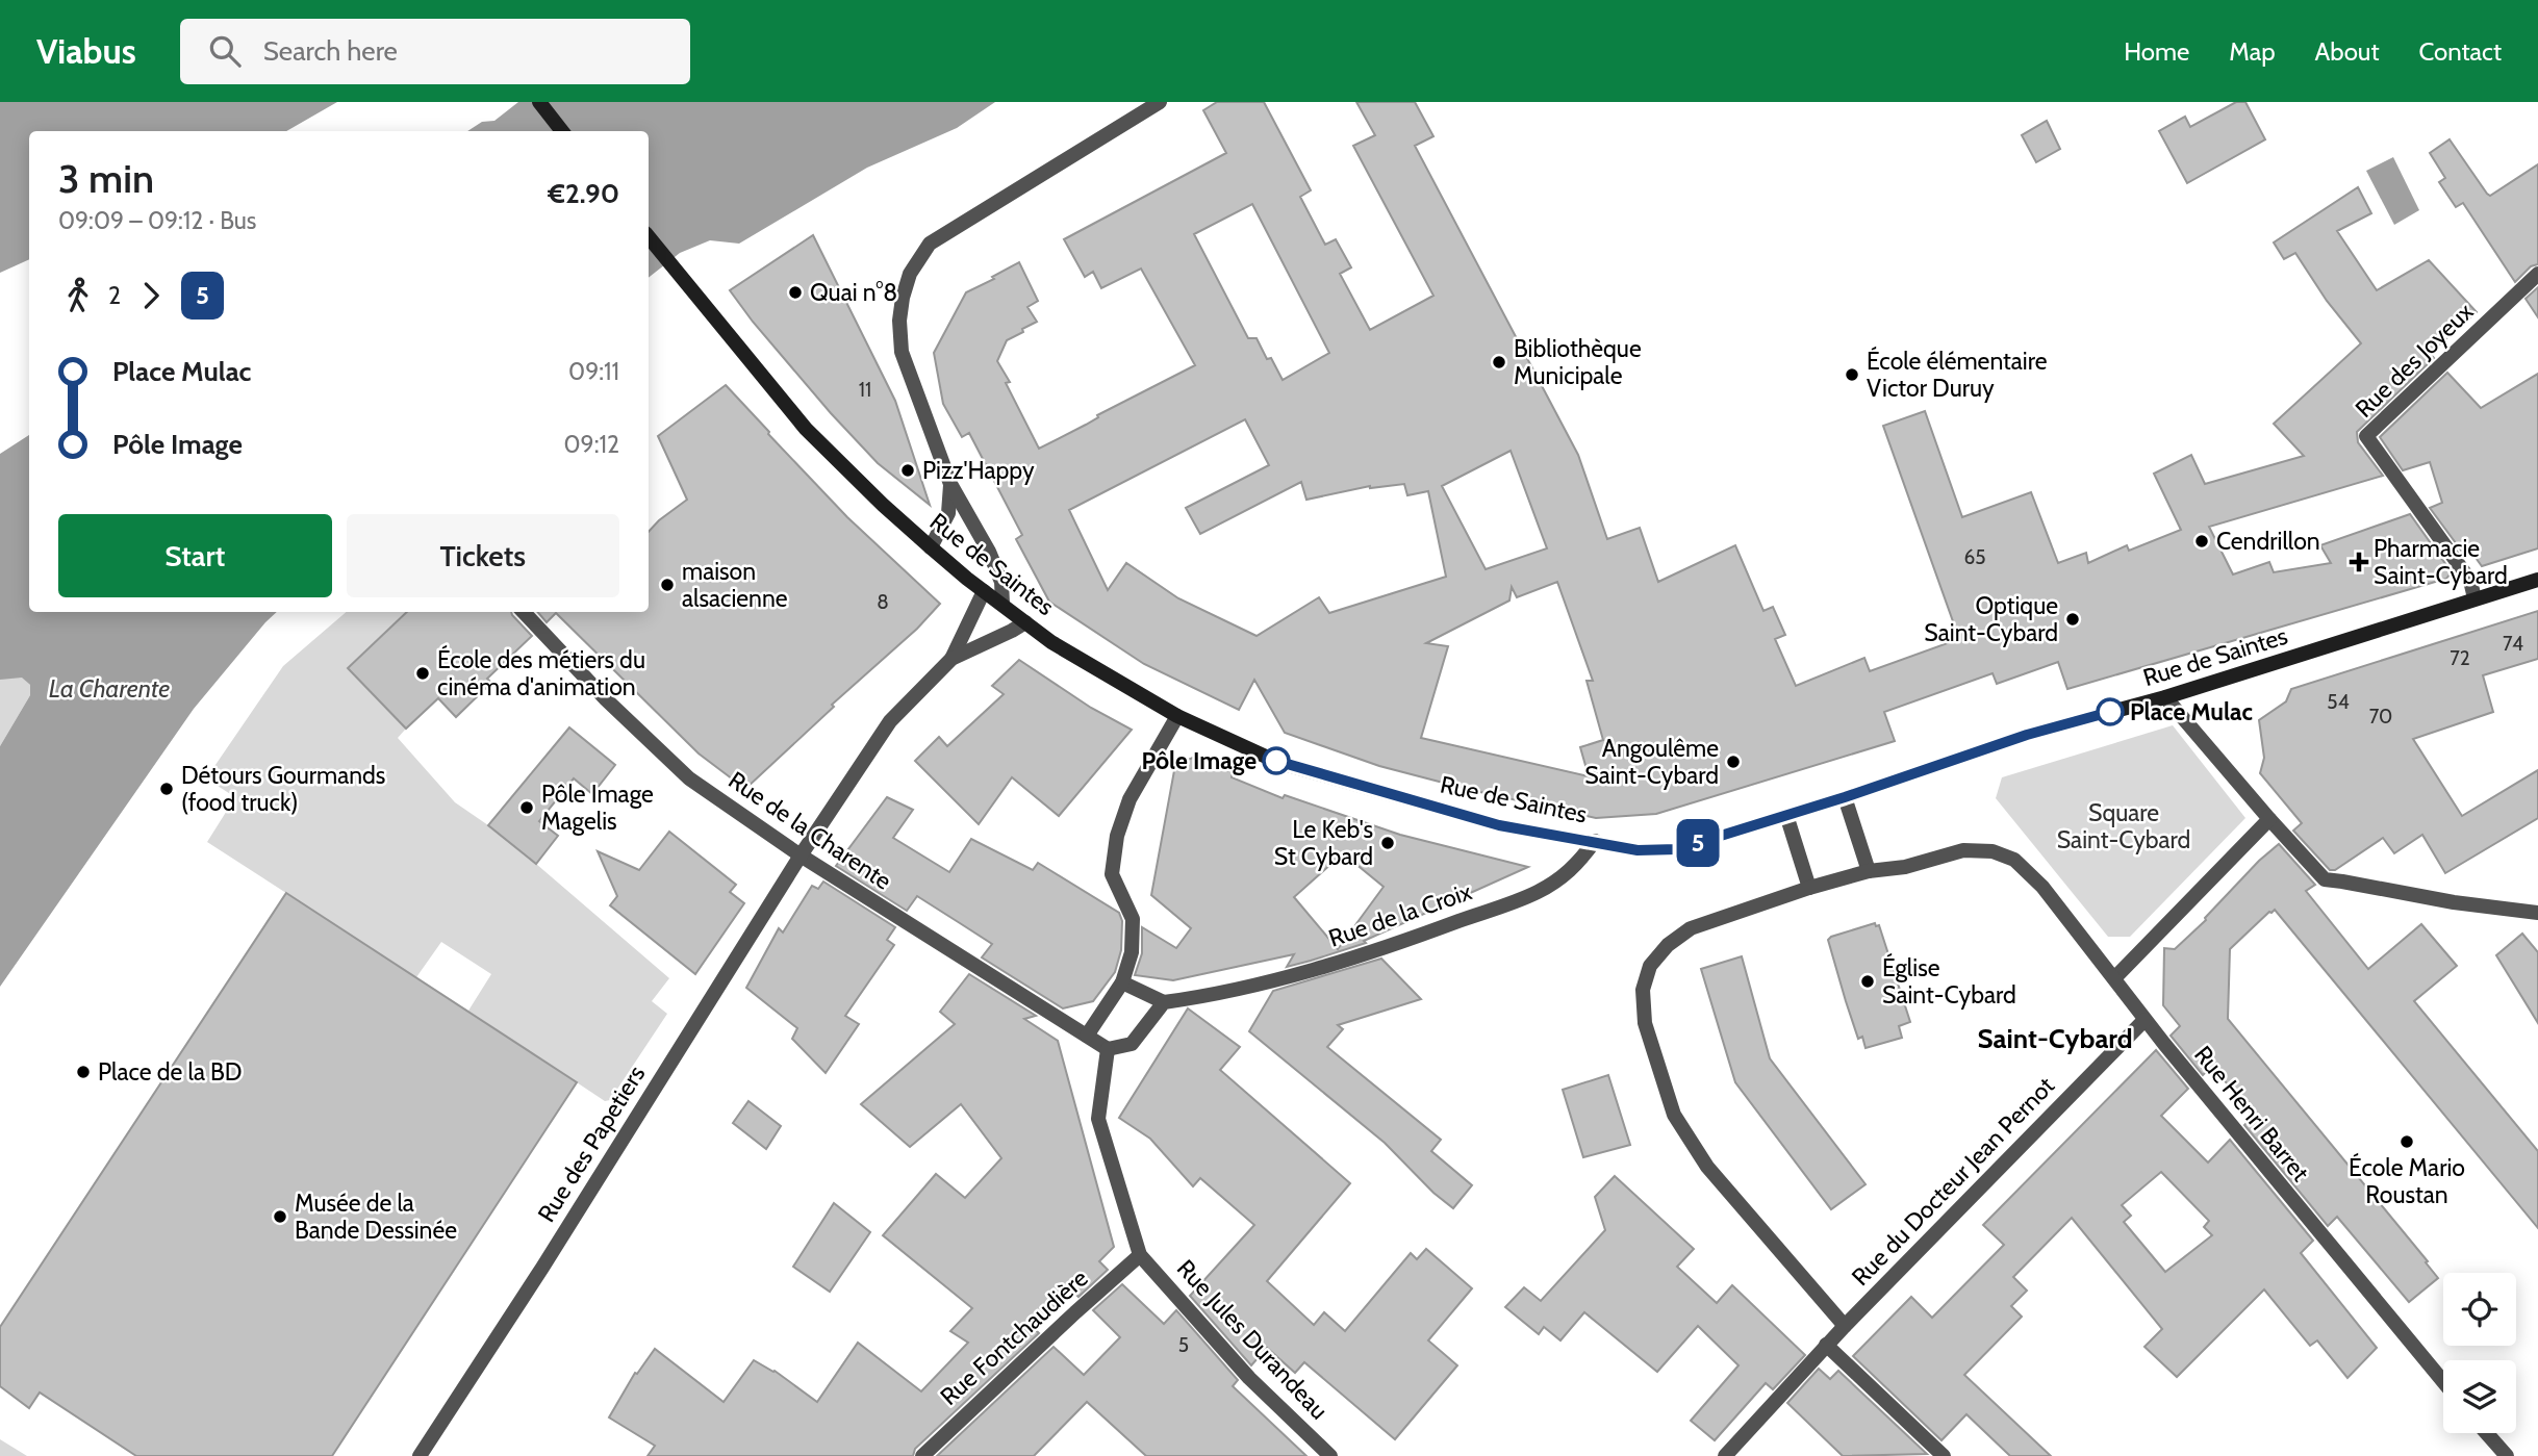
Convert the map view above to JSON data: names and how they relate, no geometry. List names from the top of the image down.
{
  "streets": {
    "main road": ["Rue de Saintes"],
    "street": [
      "Rue des Joyeux",
      "Rue de la Charente",
      "Rue de la Croix",
      "Rue Henri Barret",
      "Rue des Papetiers",
      "Rue du Docteur Jean Pernot",
      "Rue Fontchaudière",
      "Rue Jules Durandeau"
    ]
  },
  "crossings": [
    ["Rue des Joyeux", "Rue de Saintes"],
    ["Rue de Saintes", "Rue de la Croix"],
    ["Rue de la Charente", "Rue des Papetiers"],
    ["Rue Henri Barret", "Rue du Docteur Jean Pernot"],
    ["Rue Fontchaudière", "Rue Jules Durandeau"]
  ],
  "districts": ["Saint-Cybard"],
  "water": ["La Charente"],
  "parks": ["Square Saint-Cybard"],
  "places": {
    "other": [
      "Quai n°8",
      "Bibliothèque Municipale",
      "École élémentaire Victor Duruy",
      "Pizz'Happy",
      "Cendrillon",
      "maison alsacienne",
      "Optique Saint-Cybard",
      "École des métiers du cinéma d'animation",
      "Place Mulac",
      "Pôle Image",
      "Angoulême Saint-Cybard",
      "Détours Gourmands (food truck)",
      "Pôle Image Magelis",
      "Le Keb's St Cybard",
      "Église Saint-Cybard",
      "Place de la BD",
      "École Mario Roustan",
      "Musée de la Bande Dessinée"
    ],
    "health": ["Pharmacie Saint-Cybard"]
  },
  "lines": ["bus line 5"],
  "house_numbers": [
    "11",
    "65",
    "8",
    "74",
    "72",
    "54",
    "70",
    "5"
  ],
  "page": {
    "header": "Viabus",
    "search": "Search here",
    "nav": [
      "Home",
      "Map",
      "About",
      "Contact"
    ],
    "on_map": "5",
    "heading": ["3 min", "09:09 – 09:12 · Bus", "€2.90"],
    "legs": ["2", "5"],
    "list": [
      {
        "name": "Place Mulac",
        "value": "09:11"
      },
      {
        "name": "Pôle Image",
        "value": "09:12"
      }
    ],
    "buttons": ["Start", "Tickets"]
  }
}
